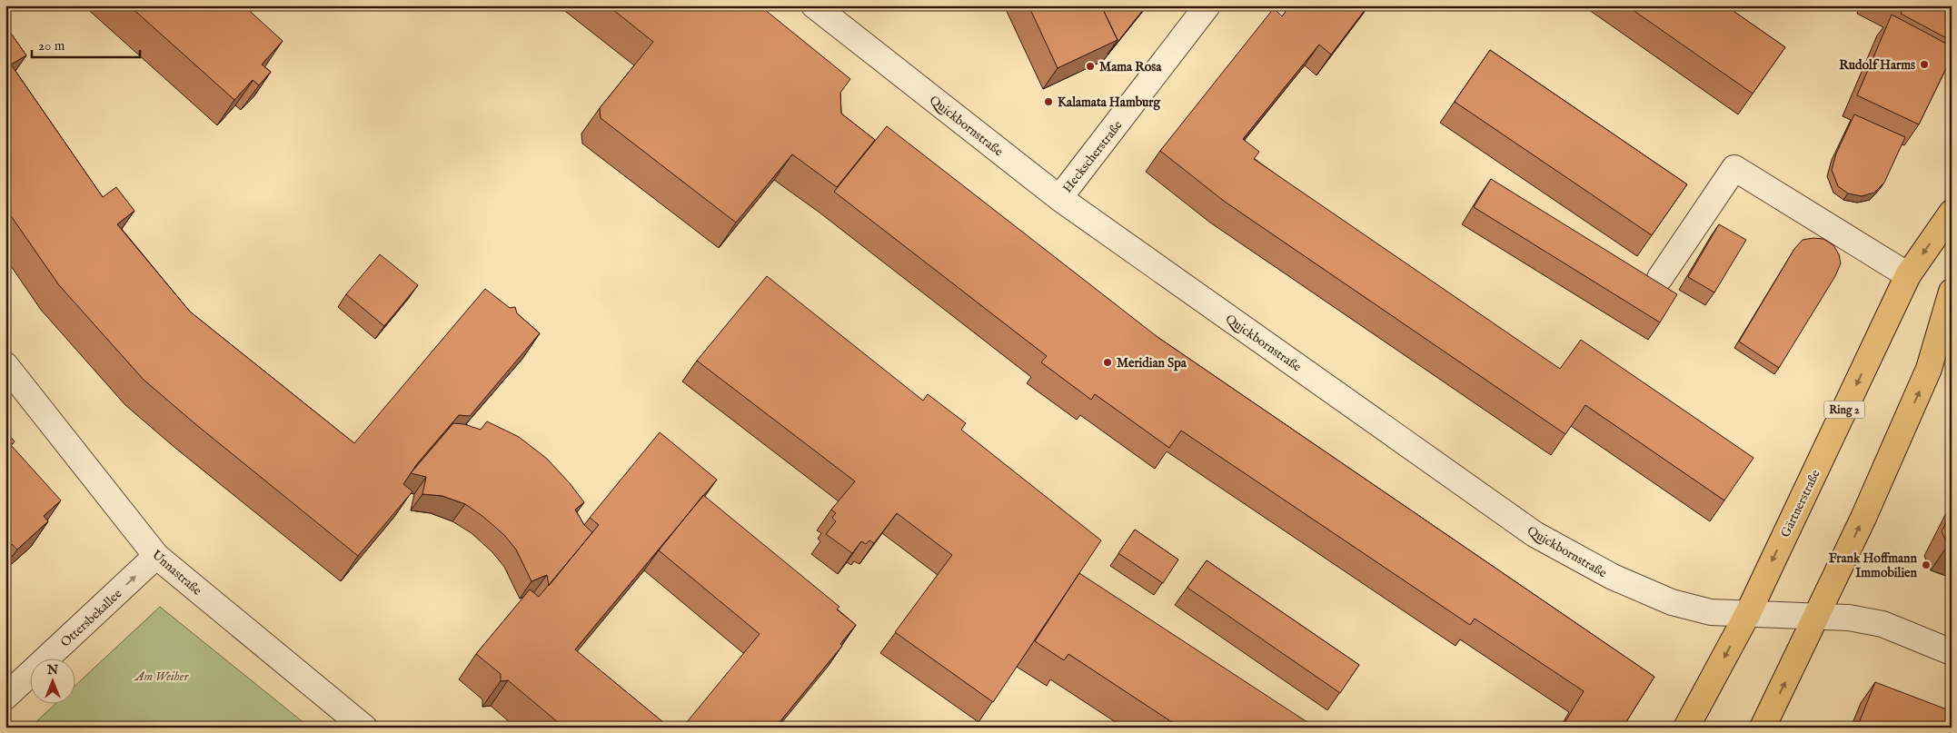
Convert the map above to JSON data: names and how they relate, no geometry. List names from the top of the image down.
{
  "streets": {
    "main road": ["Ring 2", "Gärtnerstraße"],
    "street": [
      "Quickbornstraße",
      "Heckscherstraße",
      "Unnastraße",
      "Ottersbekallee"
    ]
  },
  "crossings": [
    ["Quickbornstraße", "Heckscherstraße"],
    ["Quickbornstraße", "Gärtnerstraße"],
    ["Unnastraße", "Ottersbekallee"]
  ],
  "one_way": ["Ottersbekallee"],
  "parks": ["Am Weiher"],
  "places": [
    "Rudolf Harms",
    "Mama Rosa",
    "Kalamata Hamburg",
    "Meridian Spa",
    "Frank Hoffmann Immobilien"
  ],
  "scale_bar": "20 m",
  "north": "top"
}
